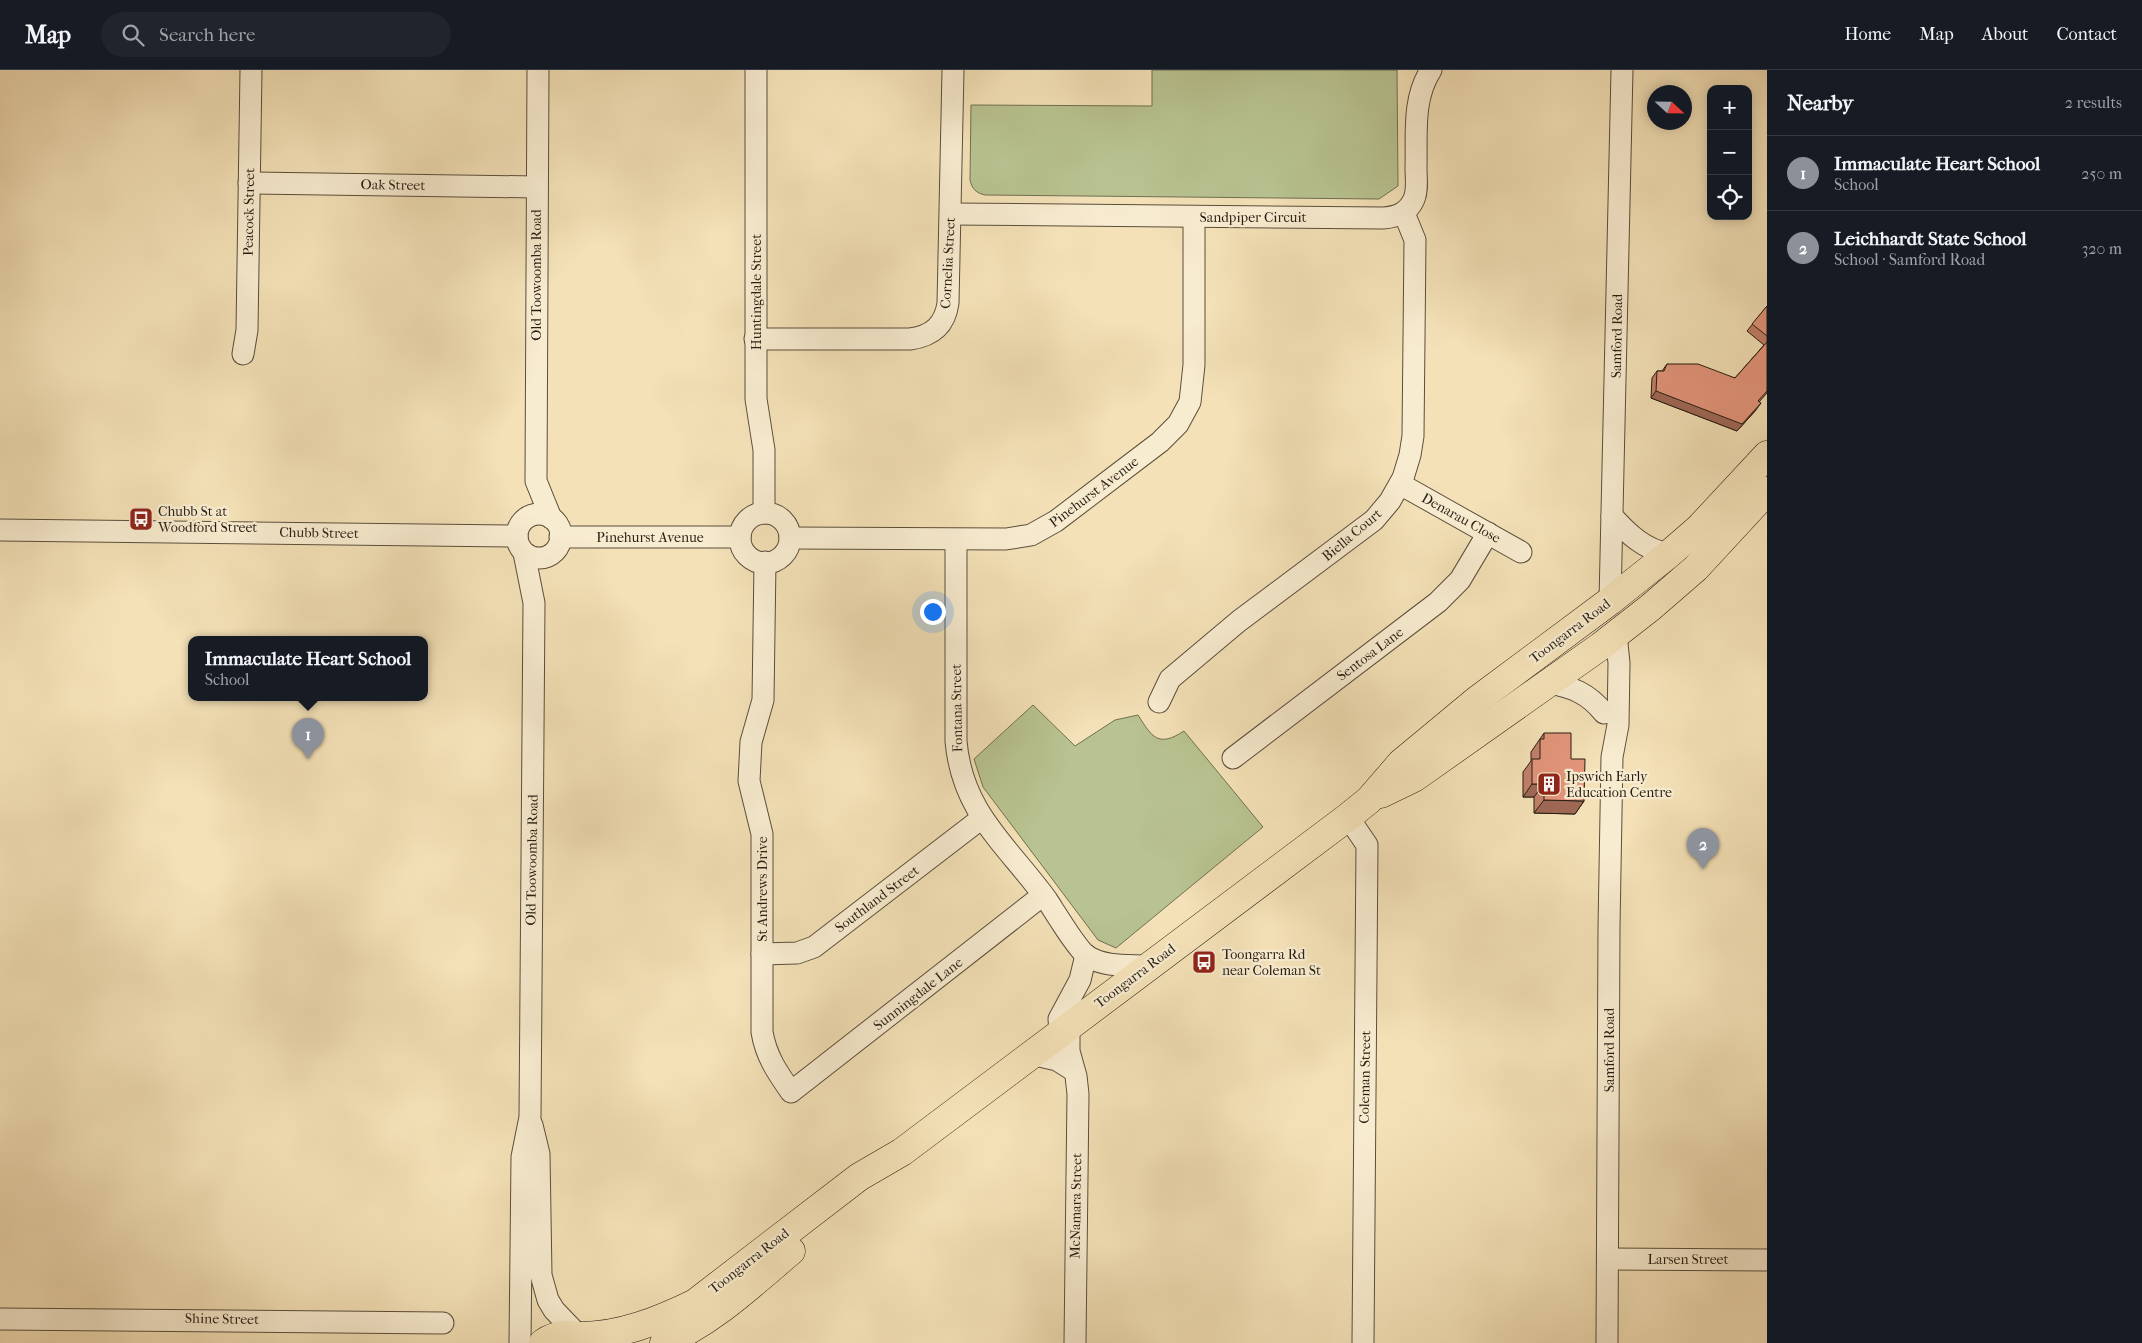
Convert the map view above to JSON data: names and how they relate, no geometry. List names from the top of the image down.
{
  "streets": {
    "main road": ["Samford Road", "Toongarra Road"],
    "street": [
      "Oak Street",
      "Peacock Street",
      "Sandpiper Circuit",
      "Cornelia Street",
      "Old Toowoomba Road",
      "Huntingdale Street",
      "Pinehurst Avenue",
      "Denarau Close",
      "Chubb Street",
      "Biella Court",
      "Sentosa Lane",
      "Fontana Street",
      "St Andrews Drive",
      "Southland Street",
      "Sunningdale Lane",
      "Coleman Street",
      "McNamara Street",
      "Larsen Street",
      "Shine Street"
    ]
  },
  "crossings": [
    ["Oak Street", "Peacock Street"],
    ["Oak Street", "Old Toowoomba Road"],
    ["Sandpiper Circuit", "Cornelia Street"],
    ["Sandpiper Circuit", "Pinehurst Avenue"],
    ["Sandpiper Circuit", "Biella Court"],
    ["Cornelia Street", "Huntingdale Street"],
    ["Old Toowoomba Road", "Pinehurst Avenue"],
    ["Old Toowoomba Road", "Chubb Street"],
    ["Old Toowoomba Road", "Toongarra Road"],
    ["Huntingdale Street", "Pinehurst Avenue"],
    ["Huntingdale Street", "St Andrews Drive"],
    ["Samford Road", "Toongarra Road"],
    ["Samford Road", "Larsen Street"],
    ["Pinehurst Avenue", "Fontana Street"],
    ["Pinehurst Avenue", "St Andrews Drive"],
    ["Denarau Close", "Biella Court"],
    ["Denarau Close", "Sentosa Lane"],
    ["Toongarra Road", "Coleman Street"],
    ["Toongarra Road", "McNamara Street"],
    ["Fontana Street", "Southland Street"],
    ["Fontana Street", "Sunningdale Lane"],
    ["St Andrews Drive", "Southland Street"],
    ["St Andrews Drive", "Sunningdale Lane"]
  ],
  "places": {
    "bus stop": ["Chubb St at Woodford Street", "Toongarra Rd near Coleman St"],
    "building": ["Ipswich Early Education Centre"]
  },
  "north": "right",
  "page": {
    "header": "Map",
    "search": "Search here",
    "nav": [
      "Home",
      "Map",
      "About",
      "Contact"
    ],
    "heading": ["Nearby", "2 results"],
    "map_buttons": ["+", "−"],
    "list": [
      {
        "mark": "1",
        "name": "Immaculate Heart School",
        "note": "School",
        "value": "250 m"
      },
      {
        "mark": "2",
        "name": "Leichhardt State School",
        "note": "School · Samford Road",
        "value": "320 m"
      }
    ],
    "popup": ["Immaculate Heart School", "School"],
    "pins": ["1", "2"]
  }
}
